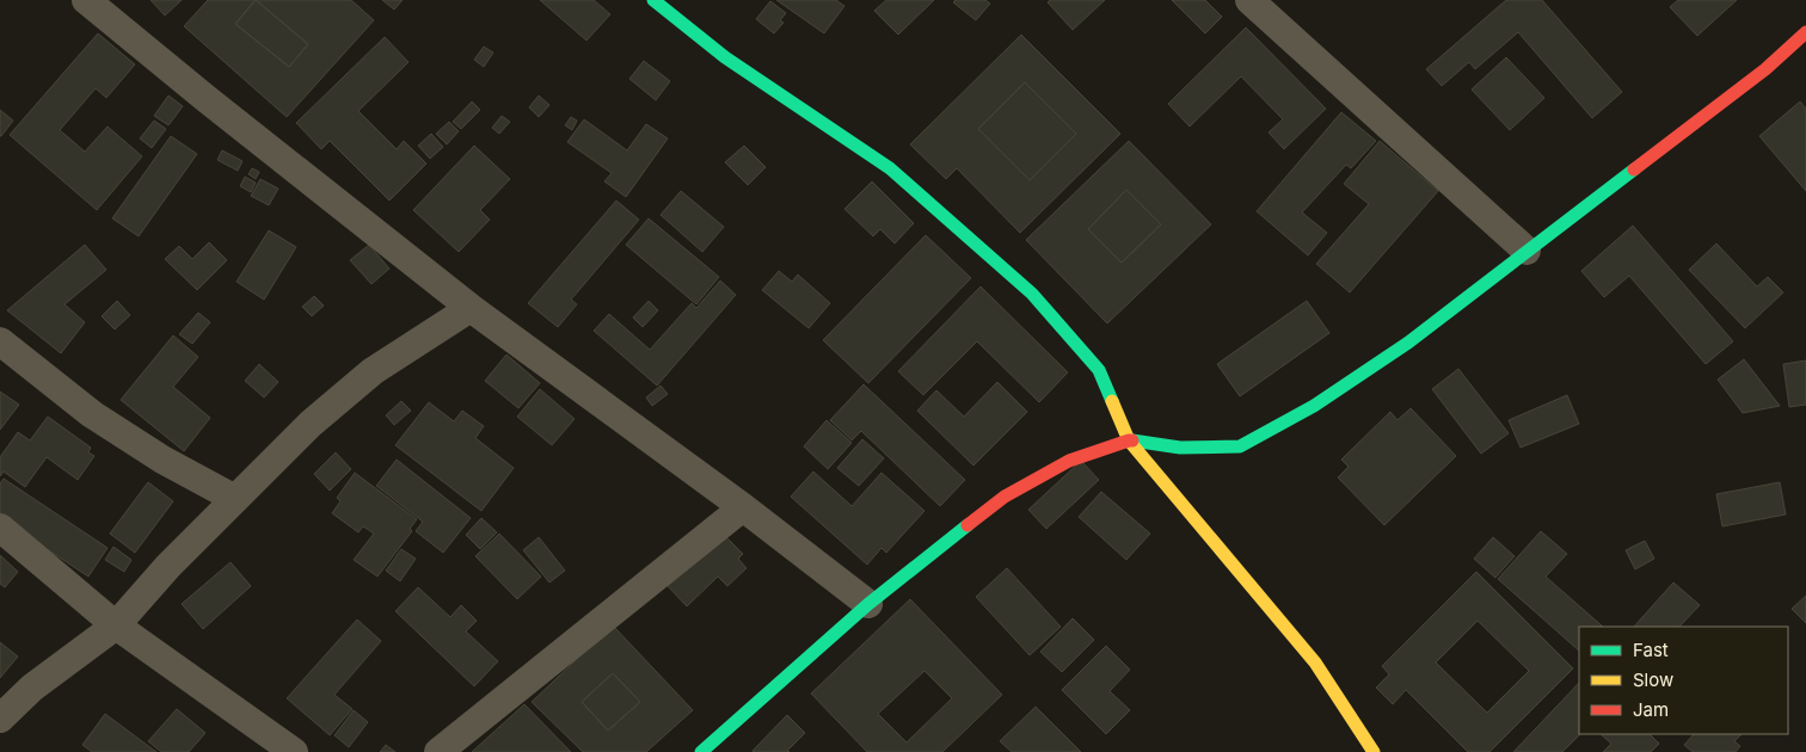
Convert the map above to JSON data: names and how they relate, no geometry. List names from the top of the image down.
{
  "legend": ["Fast", "Slow", "Jam"]
}
